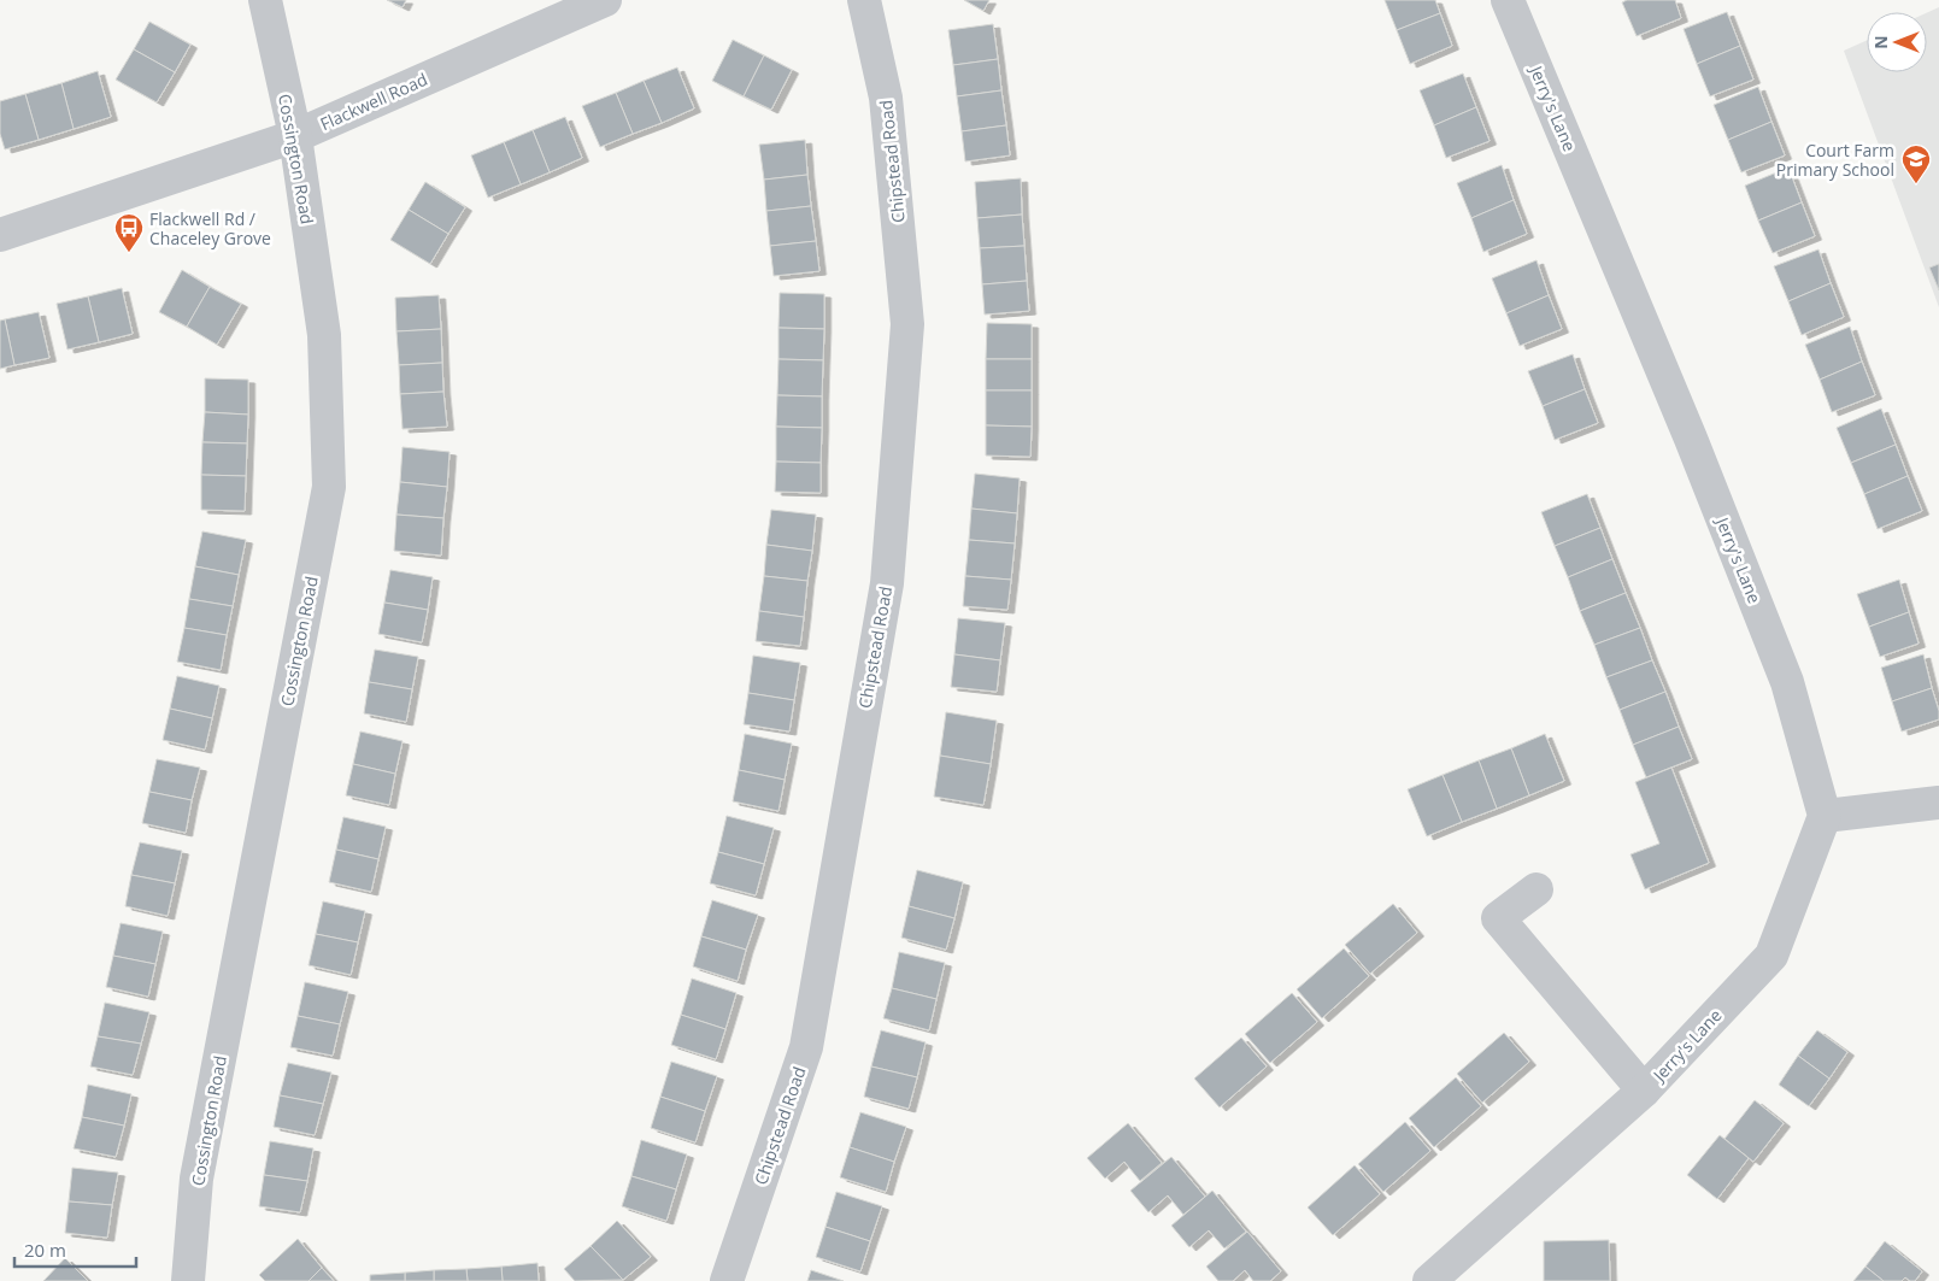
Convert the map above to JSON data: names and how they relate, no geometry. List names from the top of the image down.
{
  "streets": {
    "street": [
      "Flackwell Road",
      "Jerry's Lane",
      "Cossington Road",
      "Chipstead Road"
    ]
  },
  "crossings": [
    ["Flackwell Road", "Cossington Road"]
  ],
  "places": {
    "school or university": ["Court Farm Primary School"],
    "bus stop": ["Flackwell Rd / Chaceley Grove"]
  },
  "scale_bar": "20 m",
  "north": "left"
}
